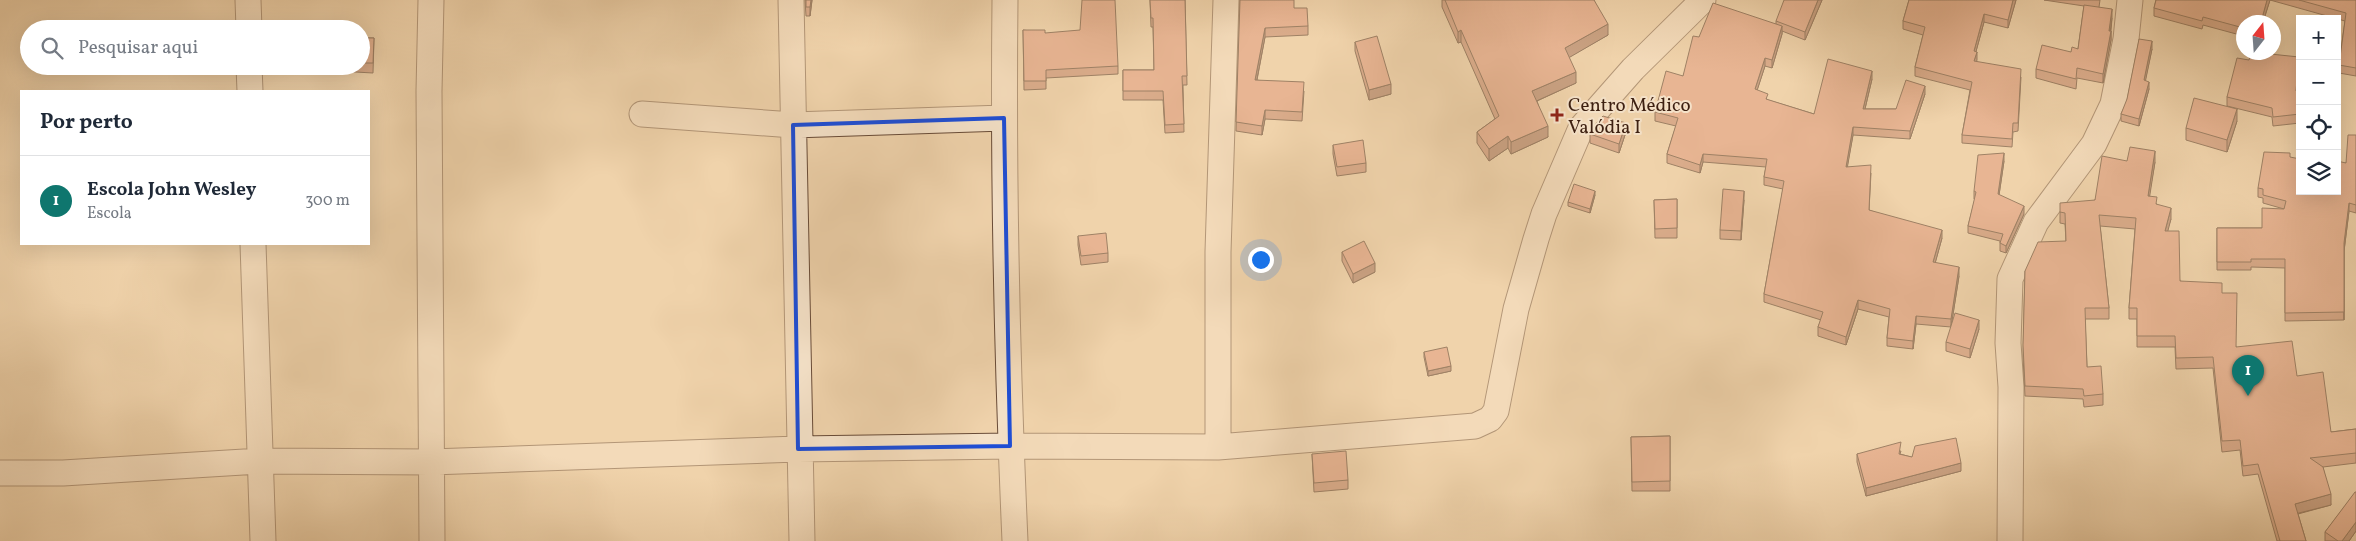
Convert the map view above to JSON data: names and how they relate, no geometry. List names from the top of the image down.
{
  "places": {
    "health": ["Centro Médico Valódia I"]
  },
  "north": "top",
  "page": {
    "map_buttons": ["+", "−"],
    "search": "Pesquisar aqui",
    "heading": "Por perto",
    "list": [
      {
        "mark": "1",
        "name": "Escola John Wesley",
        "note": "Escola",
        "value": "300 m"
      }
    ],
    "pins": "1"
  }
}
